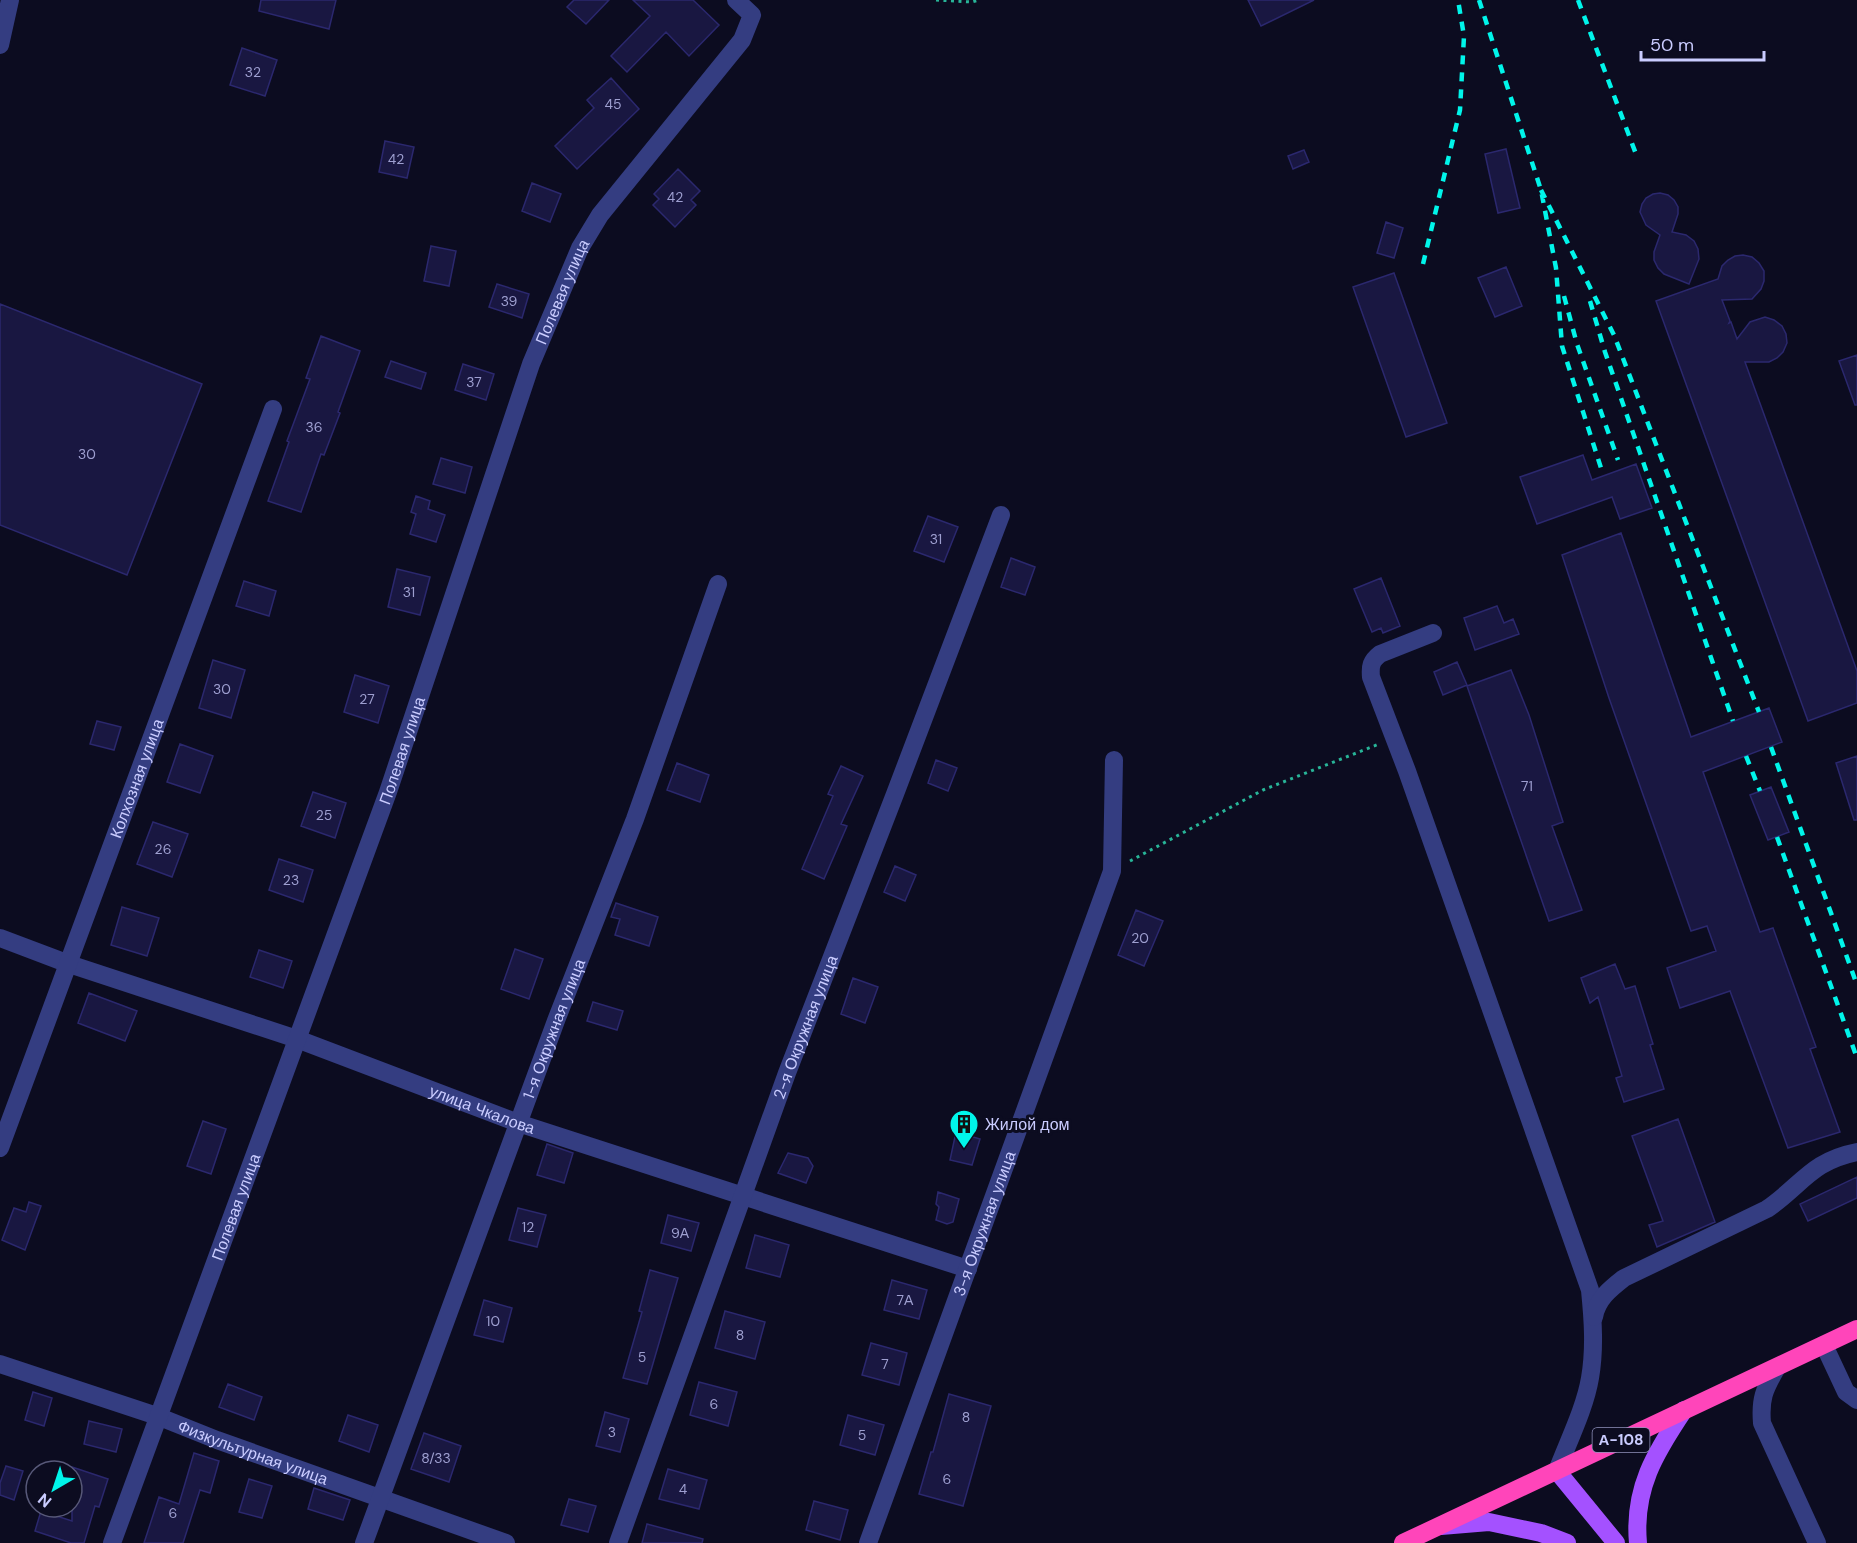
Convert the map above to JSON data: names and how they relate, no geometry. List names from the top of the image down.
{
  "streets": {
    "highway": ["А-108"],
    "street": [
      "Полевая улица",
      "Колхозная улица",
      "2-я Окружная улица",
      "1-я Окружная улица",
      "улица Чкалова",
      "3-я Окружная улица",
      "Физкультурная улица"
    ]
  },
  "crossings": [
    ["Полевая улица", "улица Чкалова"],
    ["Полевая улица", "Физкультурная улица"],
    ["Колхозная улица", "улица Чкалова"],
    ["2-я Окружная улица", "улица Чкалова"],
    ["1-я Окружная улица", "улица Чкалова"],
    ["1-я Окружная улица", "Физкультурная улица"],
    ["улица Чкалова", "3-я Окружная улица"]
  ],
  "places": {
    "building": ["Жилой дом"]
  },
  "house_numbers": [
    "32",
    "45",
    "42",
    "42",
    "39",
    "37",
    "36",
    "30",
    "31",
    "31",
    "30",
    "27",
    "71",
    "25",
    "26",
    "23",
    "20",
    "12",
    "9А",
    "7А",
    "10",
    "8",
    "5",
    "7",
    "6",
    "8",
    "3",
    "5",
    "8/33",
    "6",
    "4",
    "6"
  ],
  "scale_bar": "50 m",
  "north": "bottom left"
}
